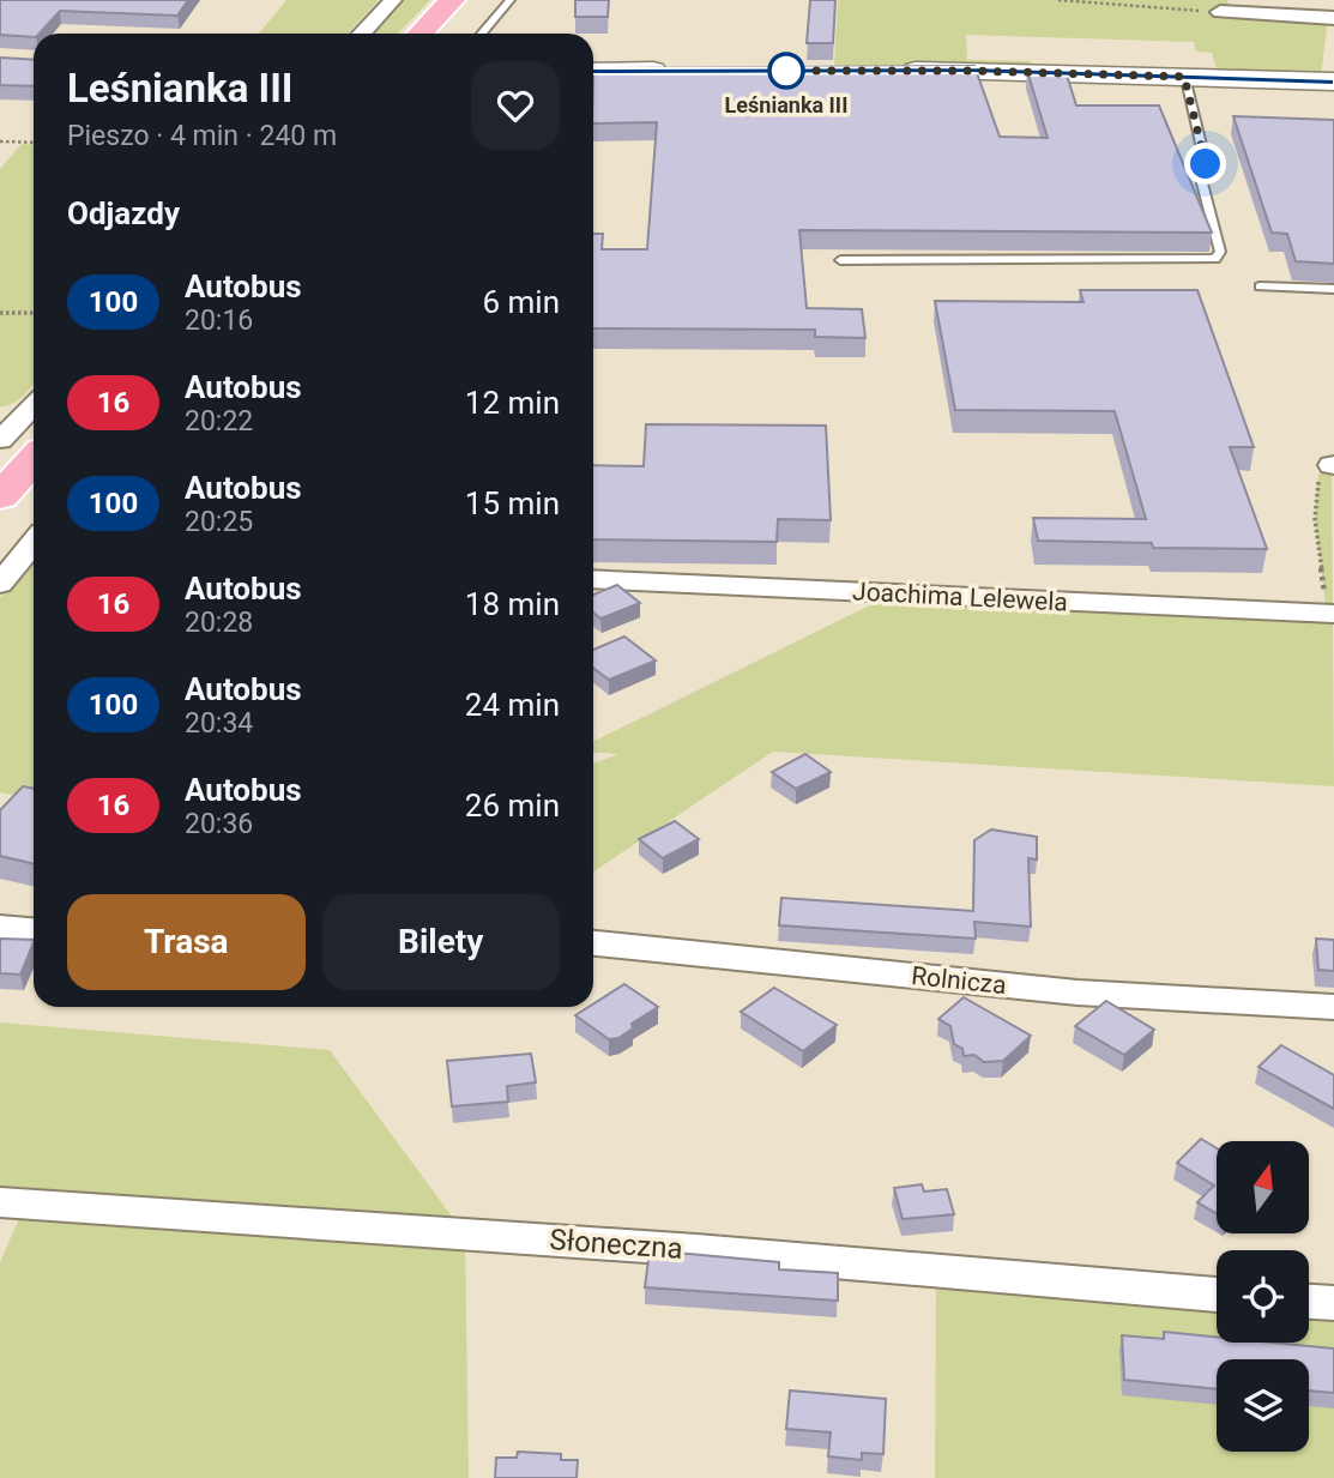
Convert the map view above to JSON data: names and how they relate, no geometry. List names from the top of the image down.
{
  "streets": {
    "street": ["Joachima Lelewela", "Rolnicza", "Słoneczna"]
  },
  "places": ["Leśnianka III"],
  "lines": ["bus line 100"],
  "north": "top",
  "page": {
    "heading": [
      ["Leśnianka III", "Pieszo · 4 min · 240 m"],
      "Odjazdy"
    ],
    "list": [
      {
        "mark": "100",
        "name": "Autobus",
        "note": "20:16",
        "value": "6 min"
      },
      {
        "mark": "16",
        "name": "Autobus",
        "note": "20:22",
        "value": "12 min"
      },
      {
        "mark": "100",
        "name": "Autobus",
        "note": "20:25",
        "value": "15 min"
      },
      {
        "mark": "16",
        "name": "Autobus",
        "note": "20:28",
        "value": "18 min"
      },
      {
        "mark": "100",
        "name": "Autobus",
        "note": "20:34",
        "value": "24 min"
      },
      {
        "mark": "16",
        "name": "Autobus",
        "note": "20:36",
        "value": "26 min"
      }
    ],
    "buttons": ["Trasa", "Bilety"]
  }
}
